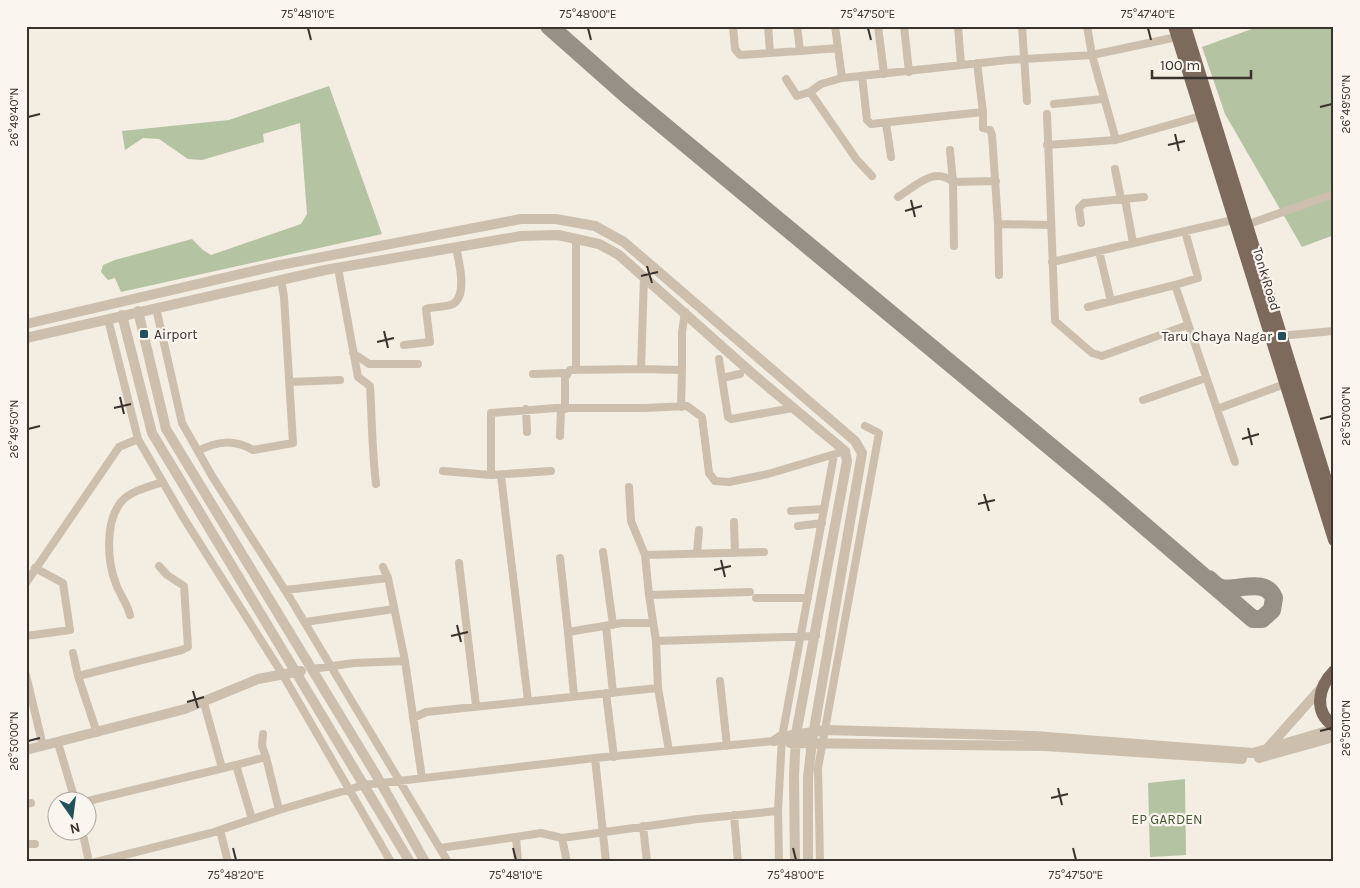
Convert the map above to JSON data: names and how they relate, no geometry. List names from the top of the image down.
{
  "streets": {
    "main road": ["Tonk Road"]
  },
  "parks": ["EP GARDEN"],
  "places": {
    "transit": ["Airport", "Taru Chaya Nagar"]
  },
  "scale_bar": "100 m",
  "north": "bottom",
  "coordinates": [
    "75°48'10\"E",
    "75°48'00\"E",
    "75°47'50\"E",
    "75°47'40\"E",
    "26°49'50\"N",
    "26°49'40\"N",
    "26°50'00\"N",
    "26°50'10\"N",
    "75°48'20\"E"
  ]
}
